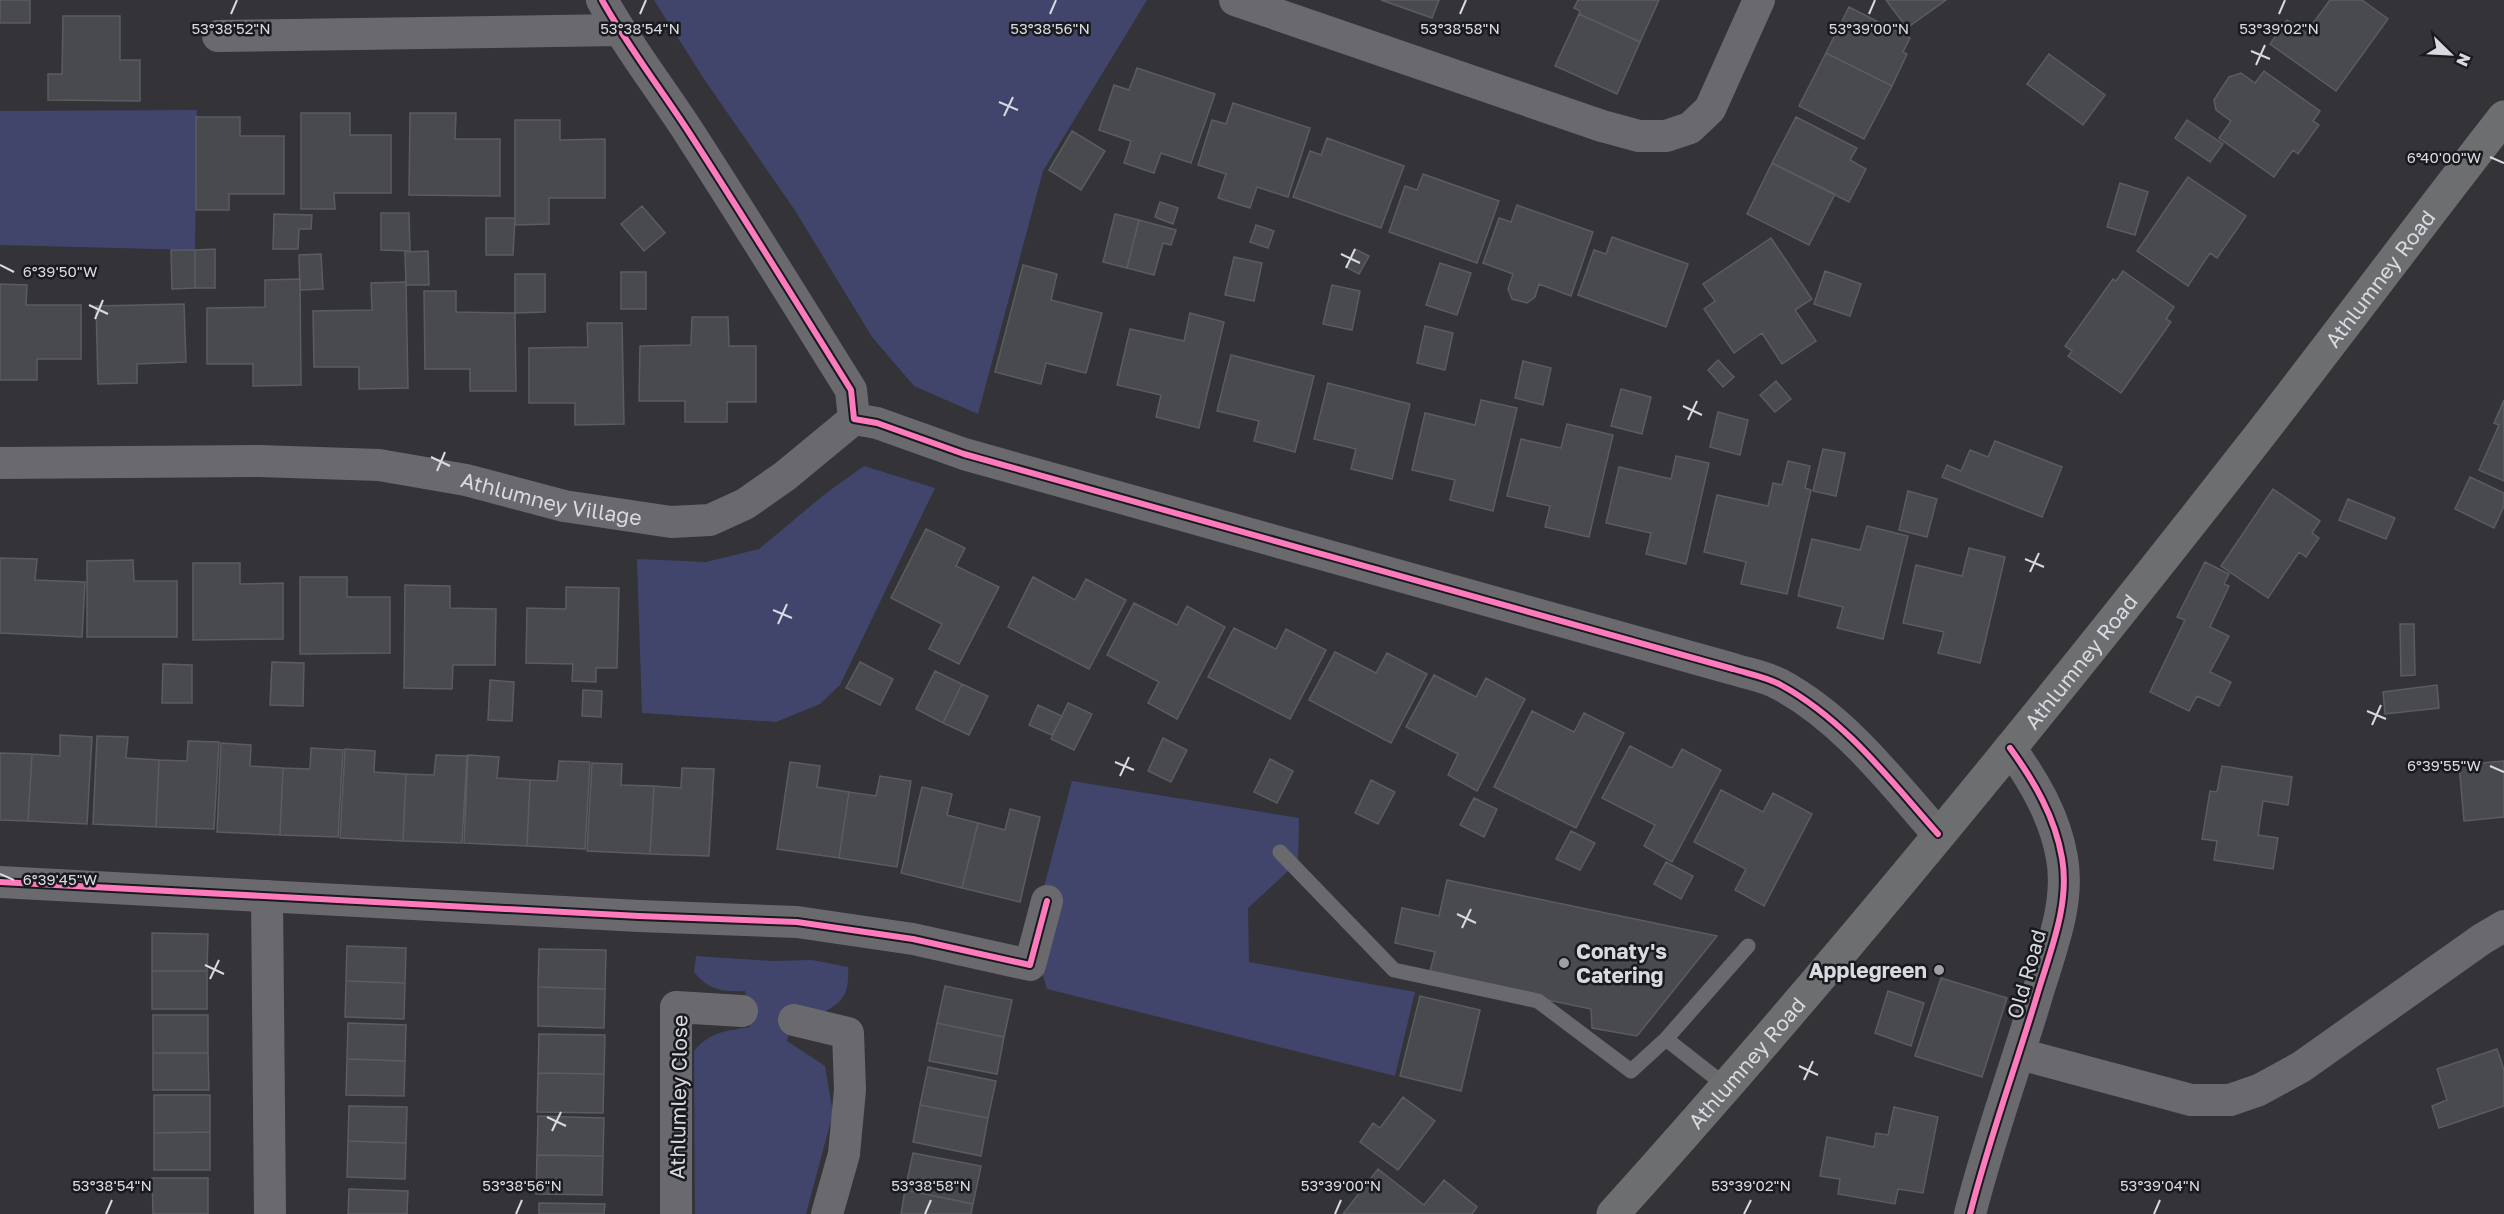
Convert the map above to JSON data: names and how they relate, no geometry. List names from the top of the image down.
{
  "streets": {
    "main road": ["Athlumney Road"],
    "street": ["Athlumney Village", "Old Road", "Athlumley Close"]
  },
  "crossings": [
    ["Athlumney Road", "Old Road"]
  ],
  "places": ["Conaty's Catering", "Applegreen"],
  "north": "bottom right",
  "coordinates": [
    "53°38'52\"N",
    "53°38'54\"N",
    "53°39'00\"N",
    "53°39'02\"N",
    "53°38'56\"N",
    "53°38'58\"N",
    "6°40'00\"W",
    "6°39'50\"W",
    "6°39'55\"W",
    "6°39'45\"W",
    "53°39'04\"N"
  ]
}
